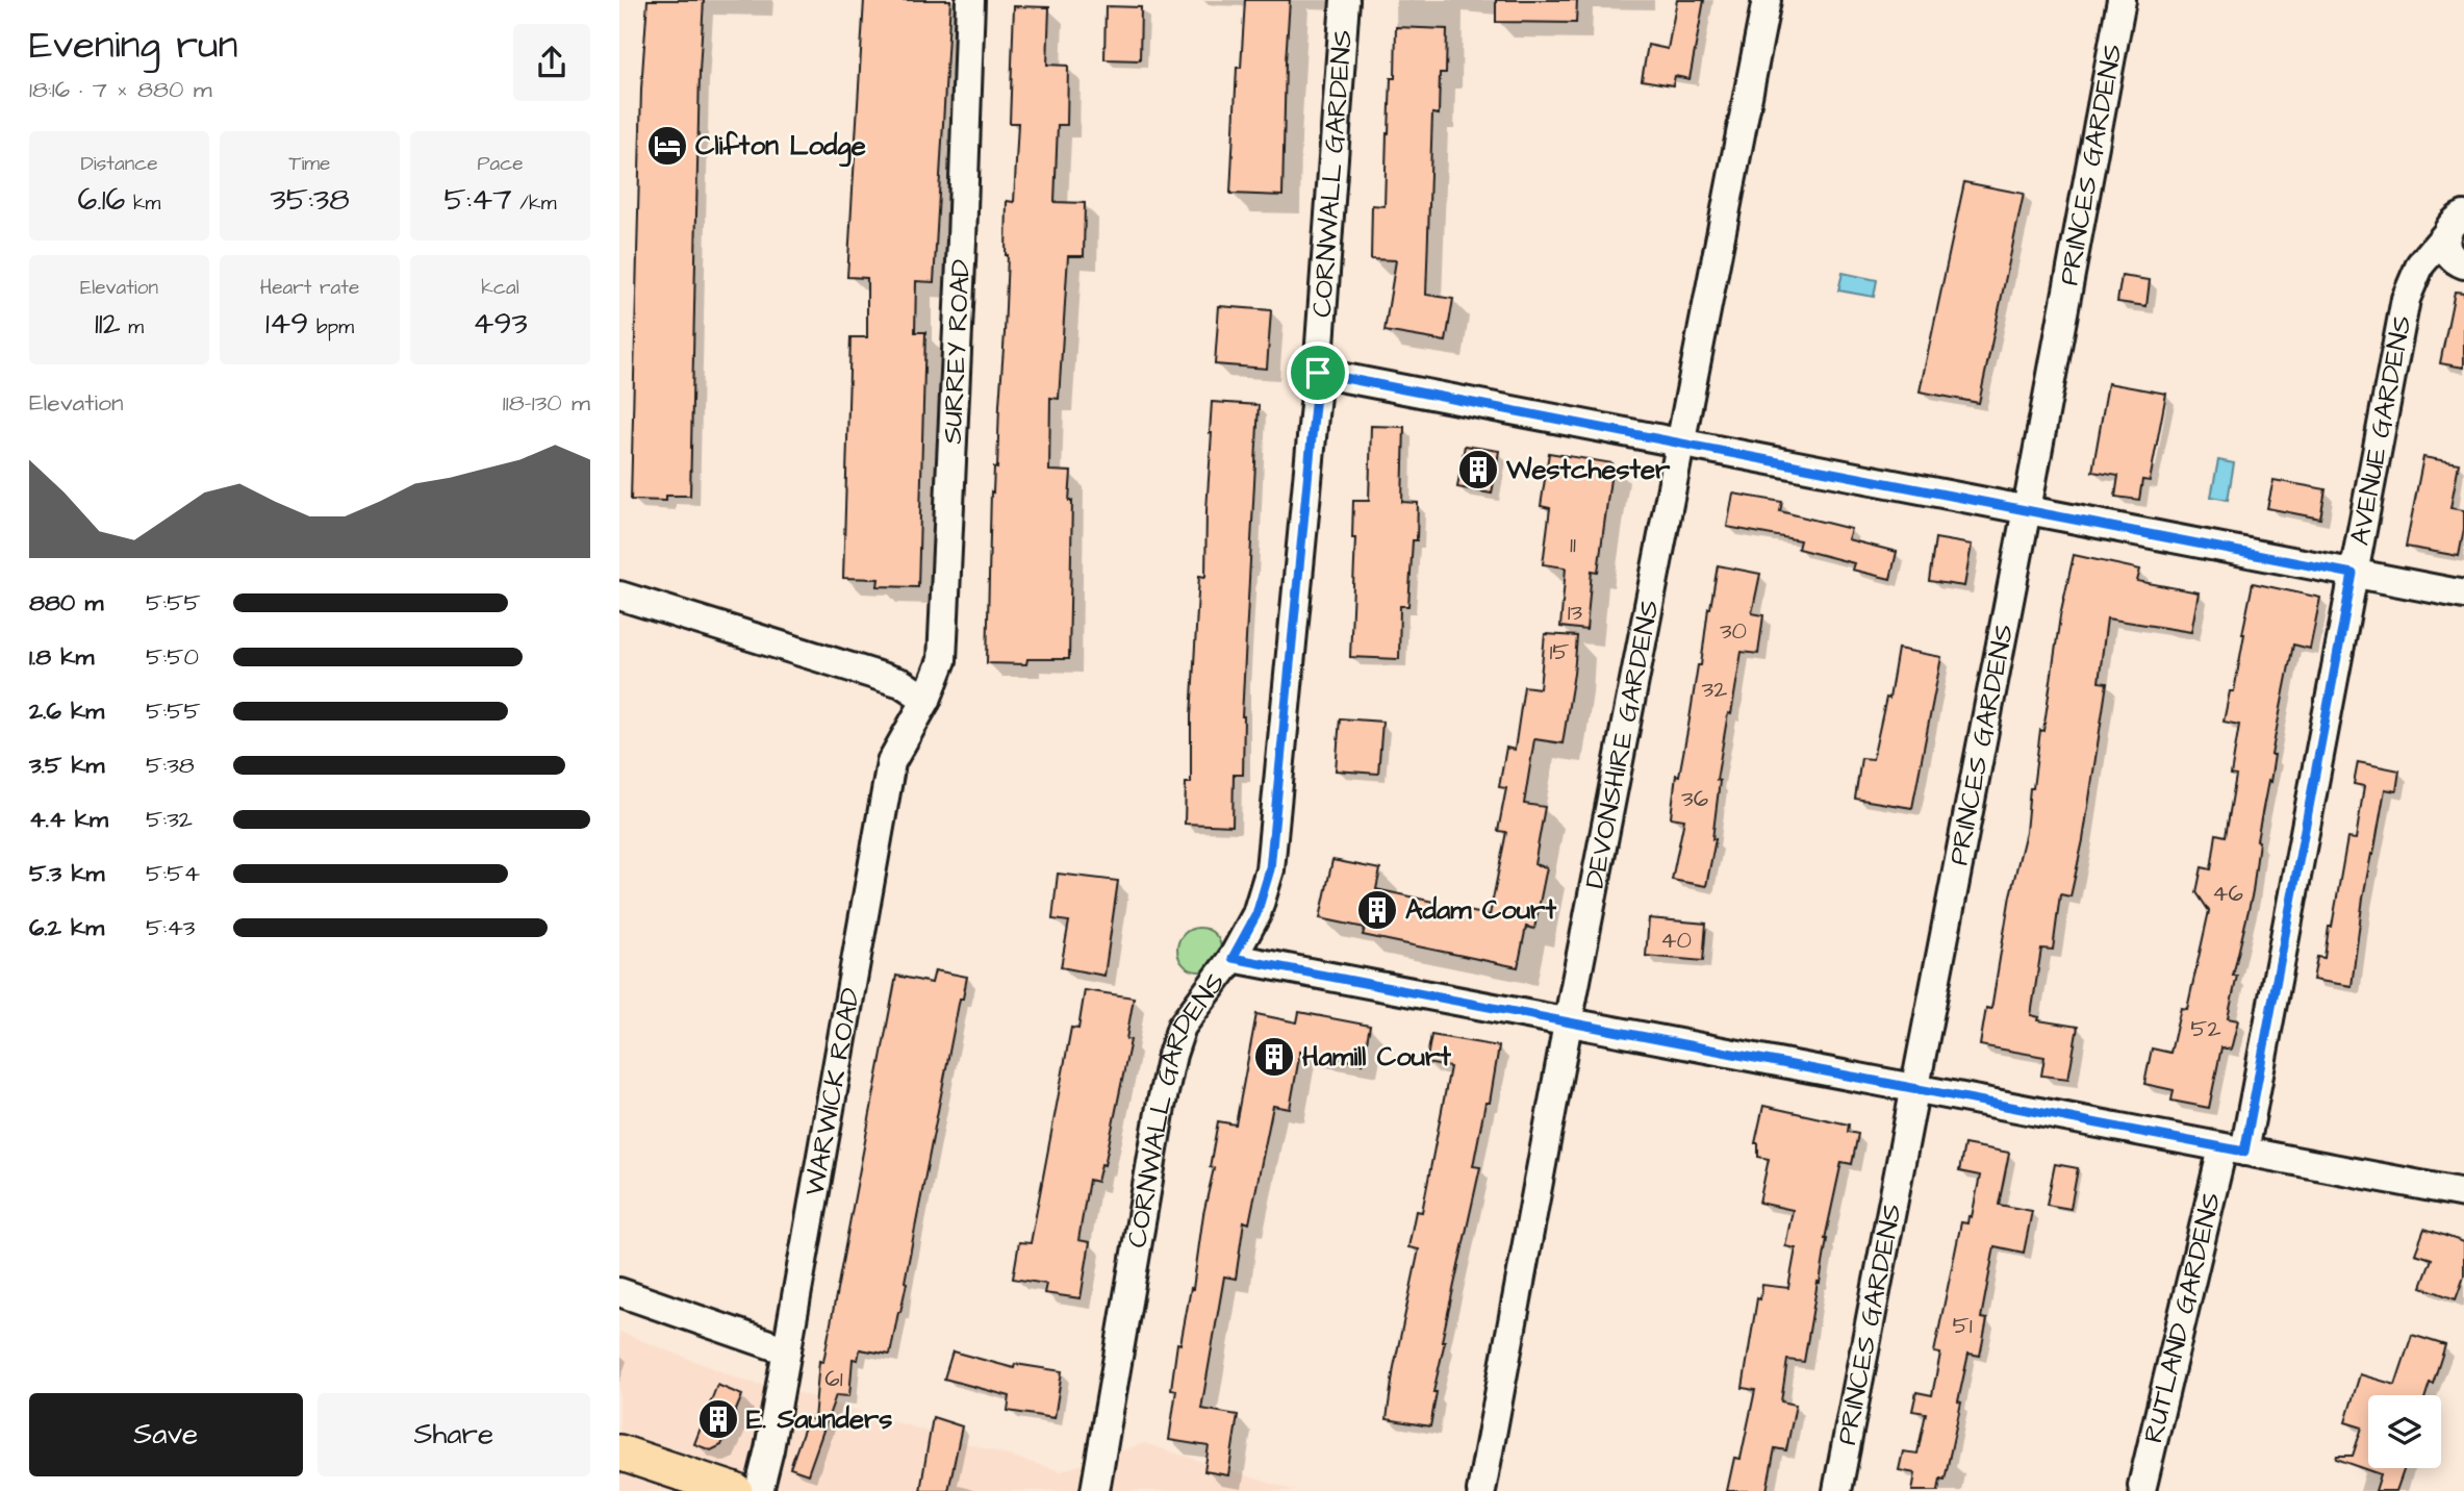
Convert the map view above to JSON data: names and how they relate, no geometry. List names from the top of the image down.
{
  "streets": {
    "street": [
      "PRINCES GARDENS",
      "CORNWALL GARDENS",
      "SURREY ROAD",
      "AVENUE GARDENS",
      "DEVONSHIRE GARDENS",
      "WARWICK ROAD",
      "RUTLAND GARDENS"
    ]
  },
  "crossings": [
    ["SURREY ROAD", "WARWICK ROAD"],
    ["AVENUE GARDENS", "RUTLAND GARDENS"]
  ],
  "places": {
    "hotel": ["Clifton Lodge"],
    "building": [
      "Westchester",
      "Adam Court",
      "Hamill Court",
      "E. Saunders"
    ]
  },
  "house_numbers": [
    "11",
    "13",
    "30",
    "15",
    "32",
    "36",
    "46",
    "40",
    "52",
    "51",
    "61"
  ],
  "page": {
    "heading": ["Evening run", "18:16 · 7 × 880 m"],
    "stats": [
      ["Distance", "6.16 km"],
      ["Time", "35:38"],
      ["Pace", "5:47 /km"],
      ["Elevation", "112 m"],
      ["Heart rate", "149 bpm"],
      ["kcal", "493"]
    ],
    "chart": ["Elevation", "118–130 m"],
    "list": [
      {
        "name": "880 m",
        "note": "5:55"
      },
      {
        "name": "1.8 km",
        "note": "5:50"
      },
      {
        "name": "2.6 km",
        "note": "5:55"
      },
      {
        "name": "3.5 km",
        "note": "5:38"
      },
      {
        "name": "4.4 km",
        "note": "5:32"
      },
      {
        "name": "5.3 km",
        "note": "5:54"
      },
      {
        "name": "6.2 km",
        "note": "5:43"
      }
    ],
    "buttons": ["Save", "Share"]
  }
}
